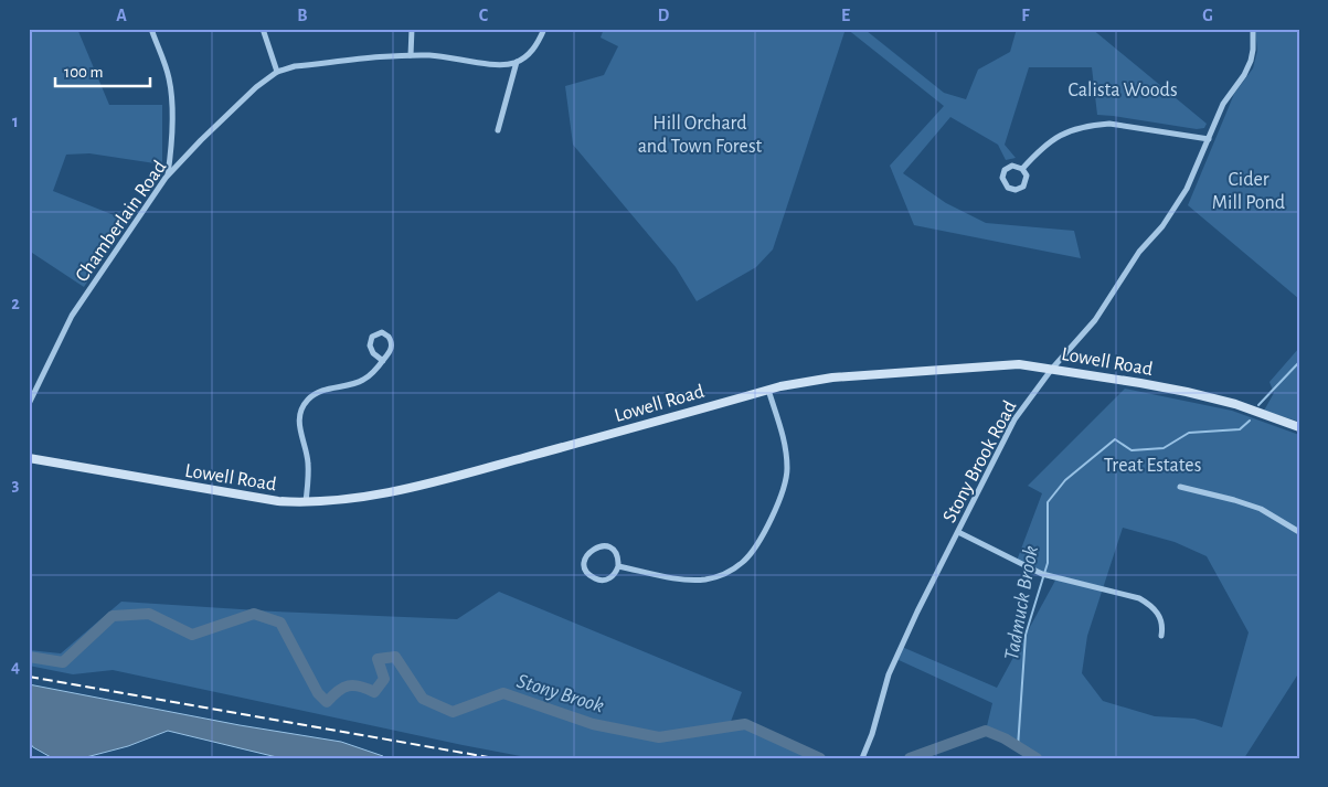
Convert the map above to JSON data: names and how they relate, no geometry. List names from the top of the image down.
{
  "streets": {
    "street": ["Chamberlain Road", "Lowell Road", "Stony Brook Road"]
  },
  "crossings": [
    ["Lowell Road", "Stony Brook Road"]
  ],
  "water": ["Tadmuck Brook", "Stony Brook"],
  "parks": [
    "Calista Woods",
    "Hill Orchard and Town Forest",
    "Cider Mill Pond",
    "Treat Estates"
  ],
  "scale_bar": "100 m",
  "grid": {
    "columns": [
      "A",
      "B",
      "C",
      "D",
      "E",
      "F",
      "G"
    ],
    "rows": [
      "1",
      "2",
      "3",
      "4"
    ]
  }
}
